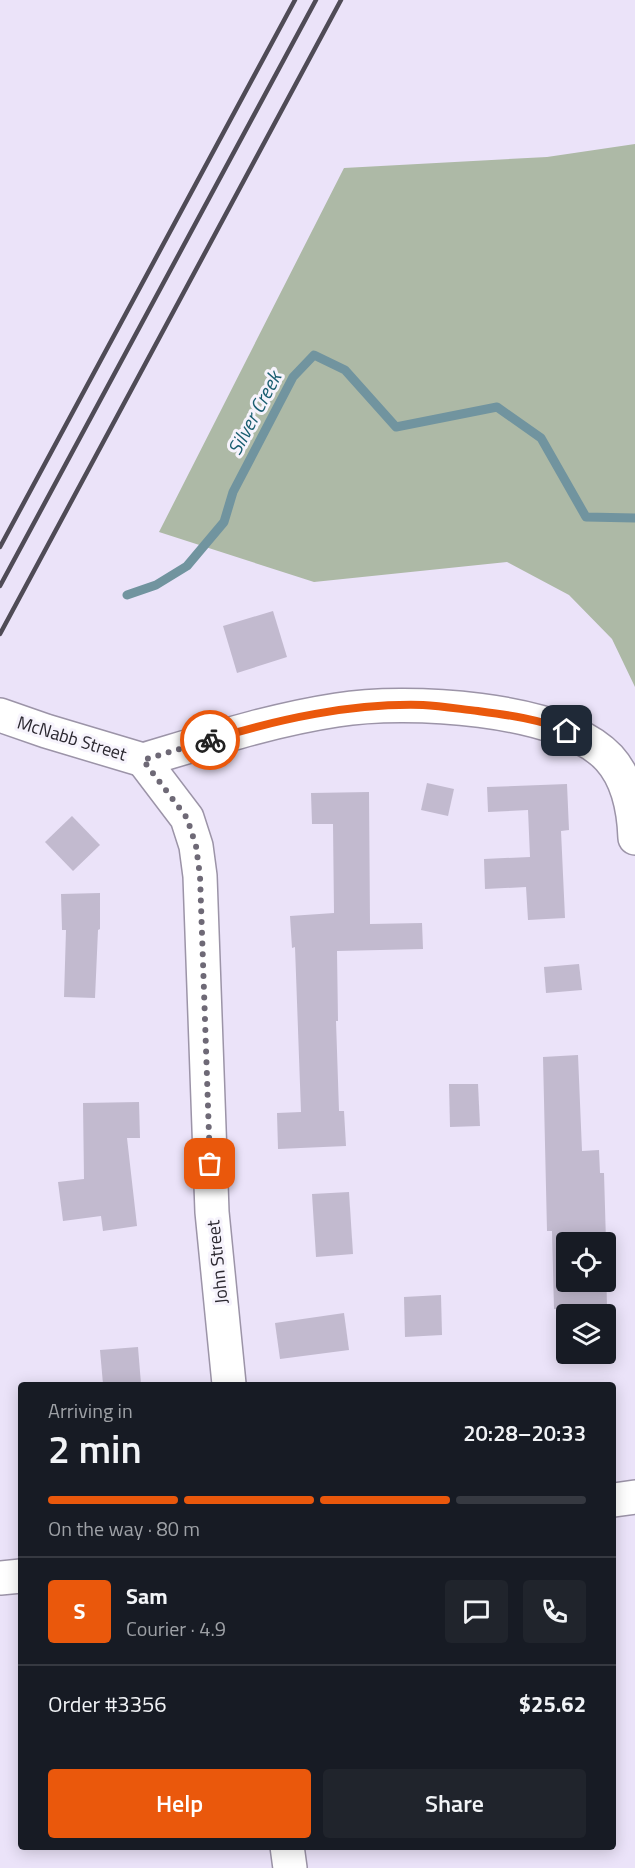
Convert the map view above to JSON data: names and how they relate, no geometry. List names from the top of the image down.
{
  "streets": {
    "street": ["McNabb Street", "John Street"]
  },
  "crossings": [
    ["McNabb Street", "John Street"]
  ],
  "water": ["Silver Creek"],
  "page": {
    "heading": ["2 min", "Arriving in", "20:28–20:33"],
    "panel": [
      "Sam",
      "Courier · 4.9",
      "Order #3356",
      "$25.62"
    ],
    "bar": "On the way · 80 m",
    "round": "S",
    "buttons": ["Help", "Share"]
  }
}
